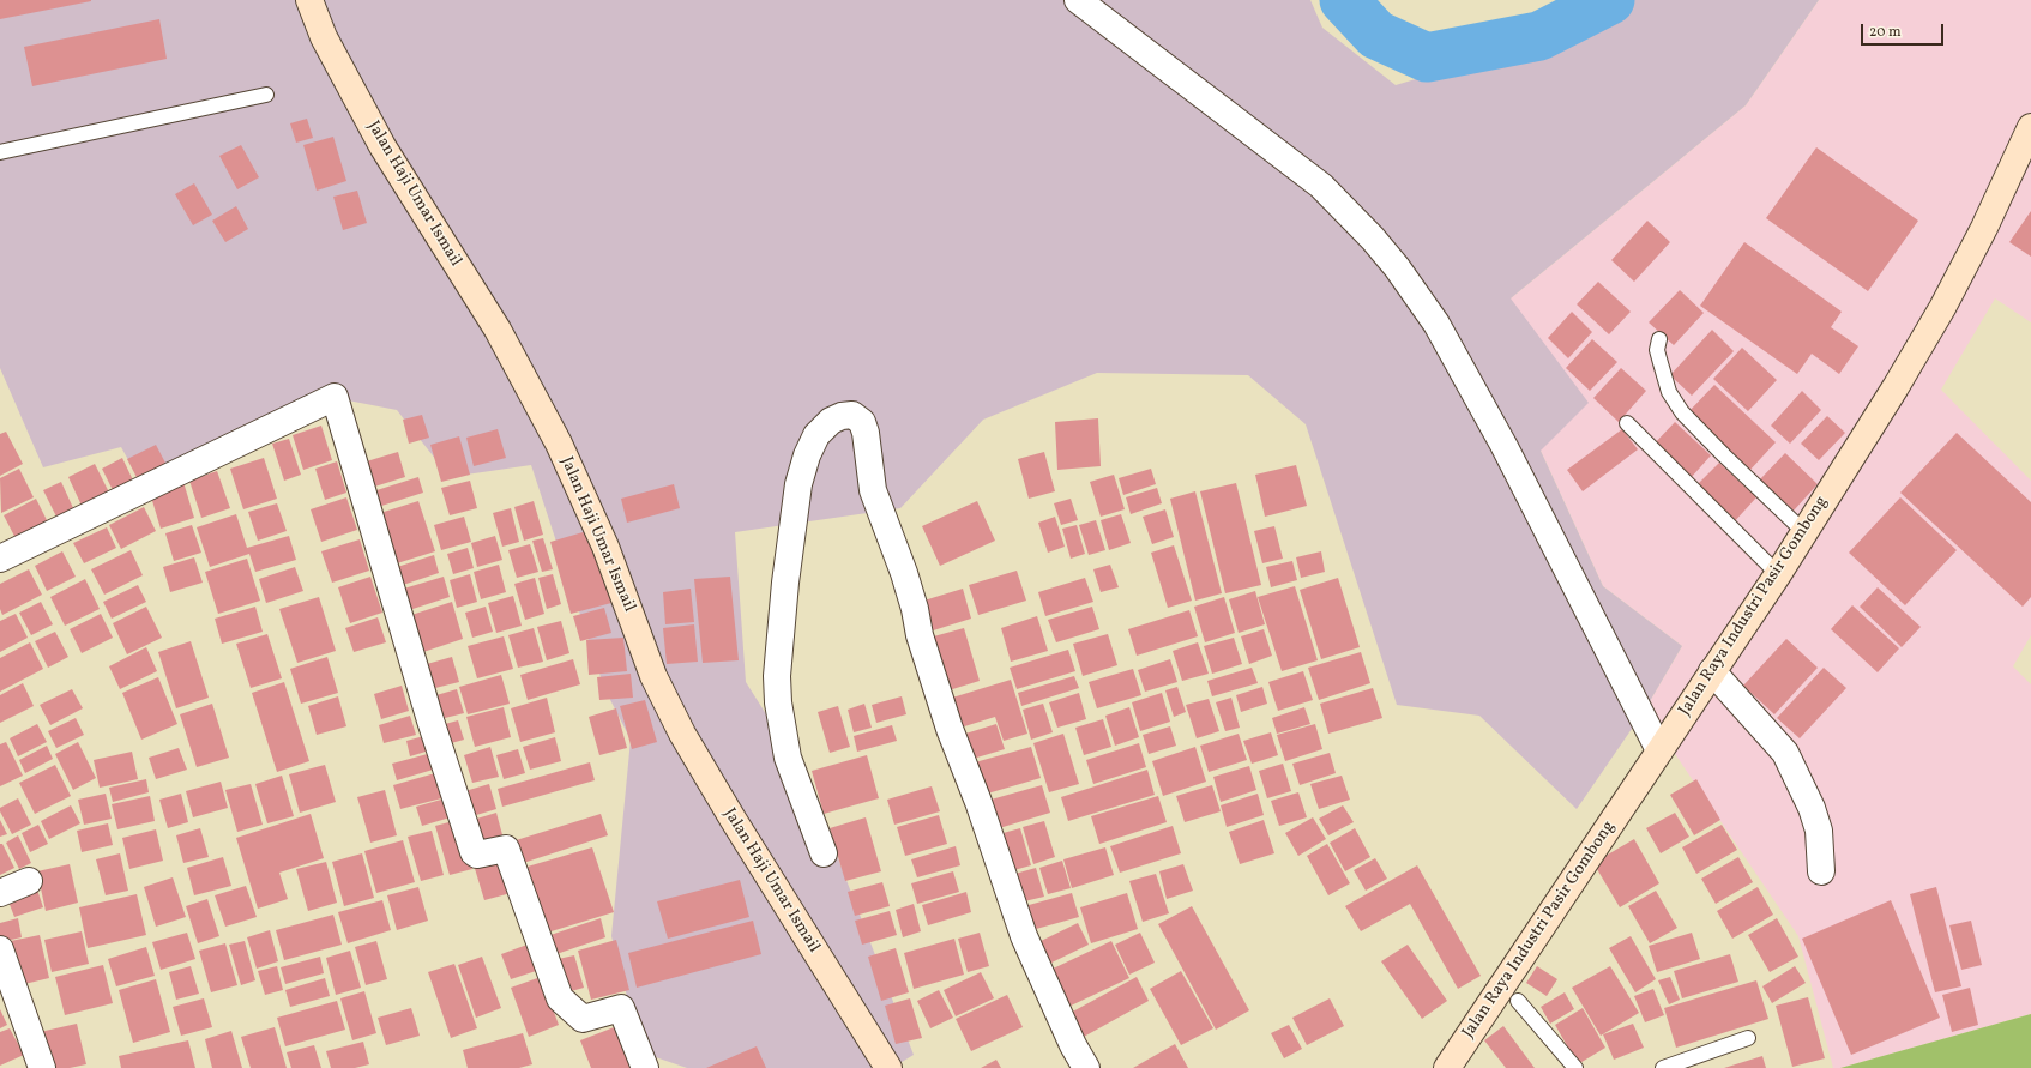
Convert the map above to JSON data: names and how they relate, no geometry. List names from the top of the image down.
{
  "streets": {
    "main road": ["Jalan Haji Umar Ismail", "Jalan Raya Industri Pasir Gombong"]
  },
  "scale_bar": "20 m"
}
